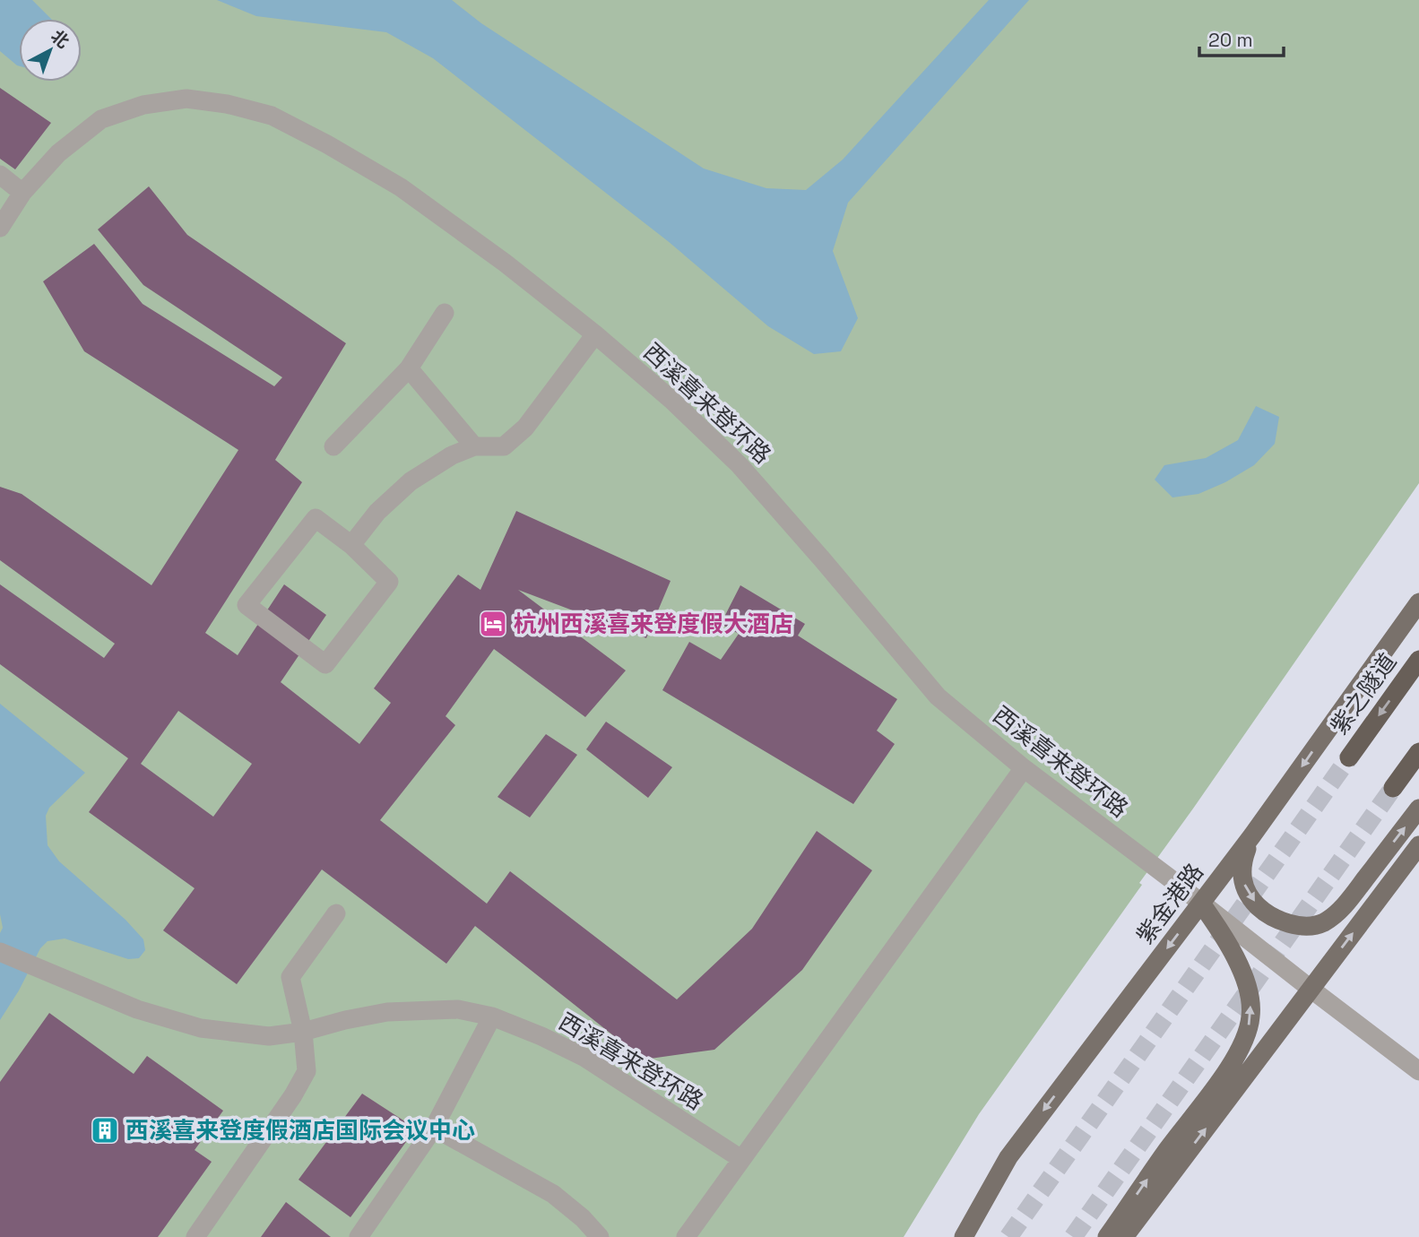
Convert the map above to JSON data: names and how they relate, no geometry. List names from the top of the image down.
{
  "streets": {
    "highway": ["紫之隧道"],
    "main road": ["紫金港路"],
    "street": ["西溪喜来登环路"]
  },
  "crossings": [
    ["西溪喜来登环路", "紫金港路"]
  ],
  "places": {
    "hotel": ["杭州西溪喜来登度假大酒店"],
    "building": ["西溪喜来登度假酒店国际会议中心"]
  },
  "scale_bar": "20 m",
  "north": "top right"
}
